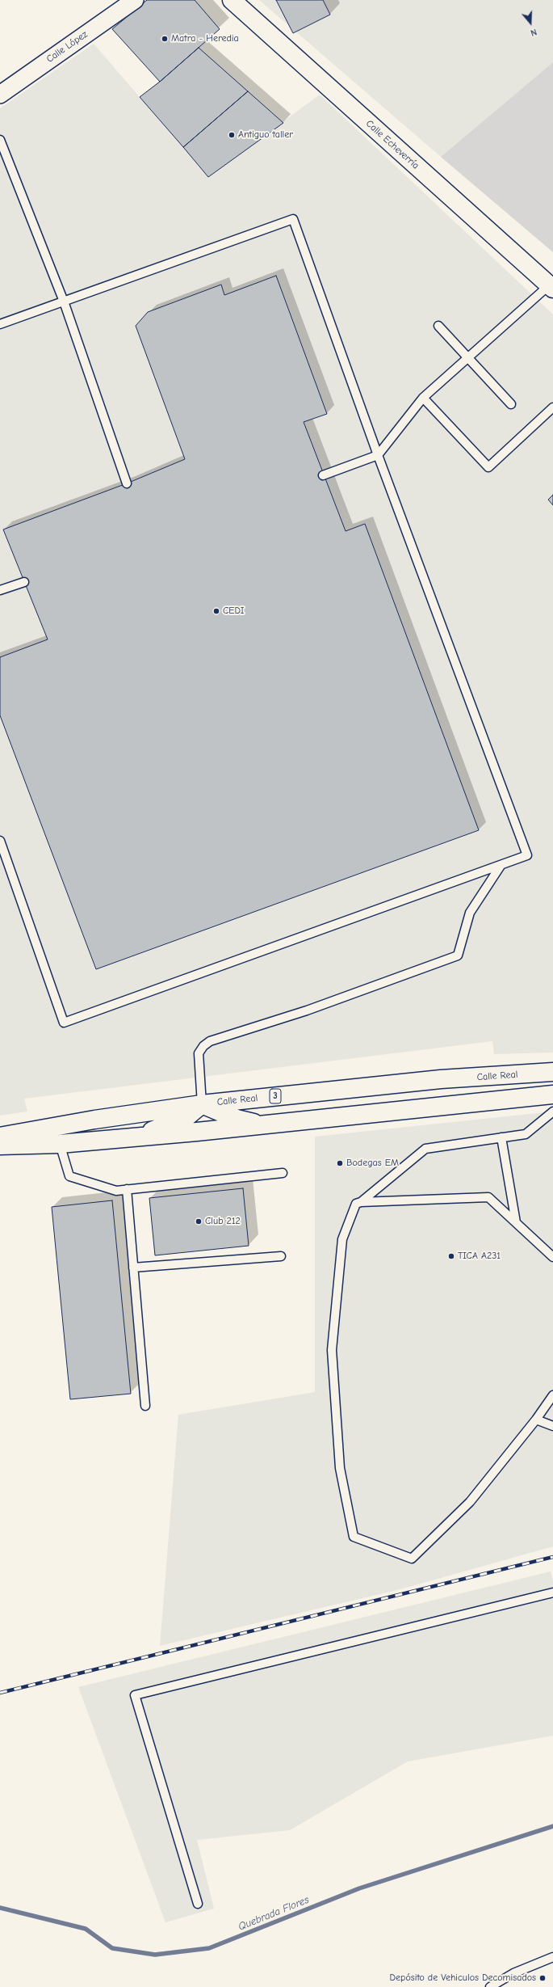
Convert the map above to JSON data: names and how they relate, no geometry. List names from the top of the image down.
{
  "streets": {
    "main road": ["Calle Echeverría", "Calle Real", "3"],
    "street": ["Calle López"]
  },
  "water": ["Quebrada Flores"],
  "places": [
    "Matra - Heredia",
    "Antiguo taller",
    "CEDI",
    "Bodegas EM",
    "Club 212",
    "TICA A231",
    "Depósito de Vehiculos Decomisados"
  ],
  "north": "bottom"
}
